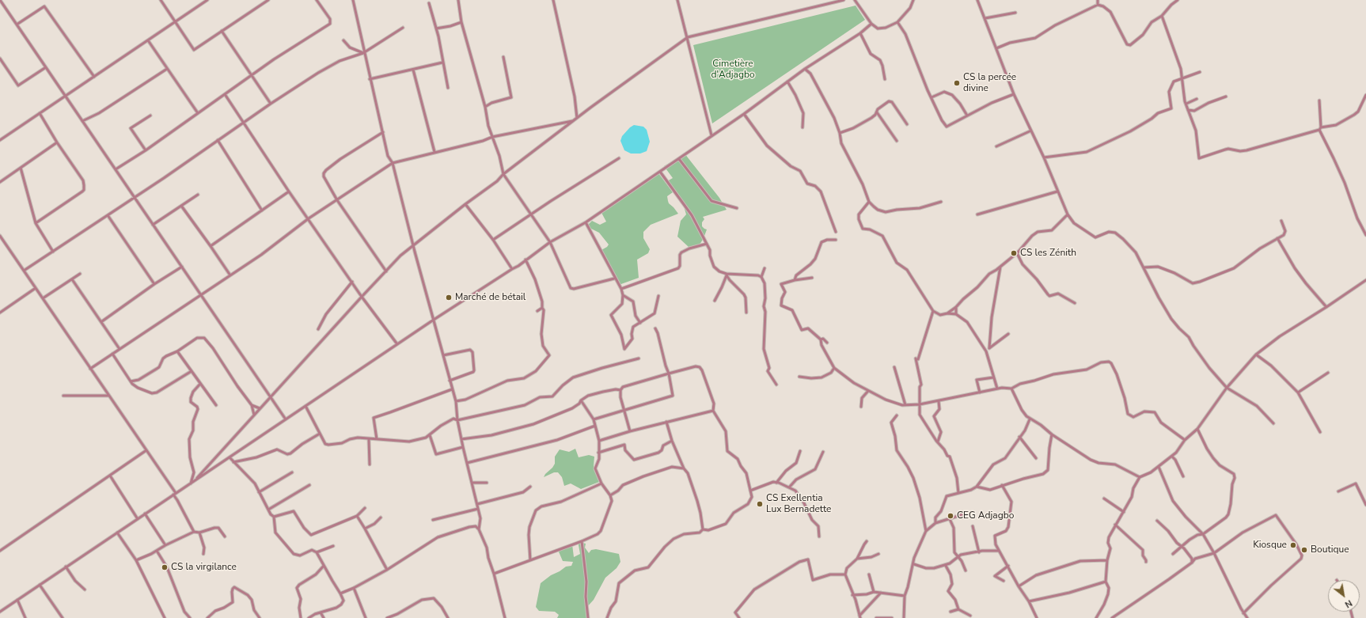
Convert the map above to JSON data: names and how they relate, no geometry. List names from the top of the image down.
{
  "parks": ["Cimetière d'Adjagbo"],
  "places": [
    "CS la percée divine",
    "CS les Zénith",
    "Marché de bétail",
    "CS Exellentia Lux Bernadette",
    "CEG Adjagbo",
    "Kiosque",
    "Boutique",
    "CS la virgilance"
  ],
  "north": "bottom right"
}
